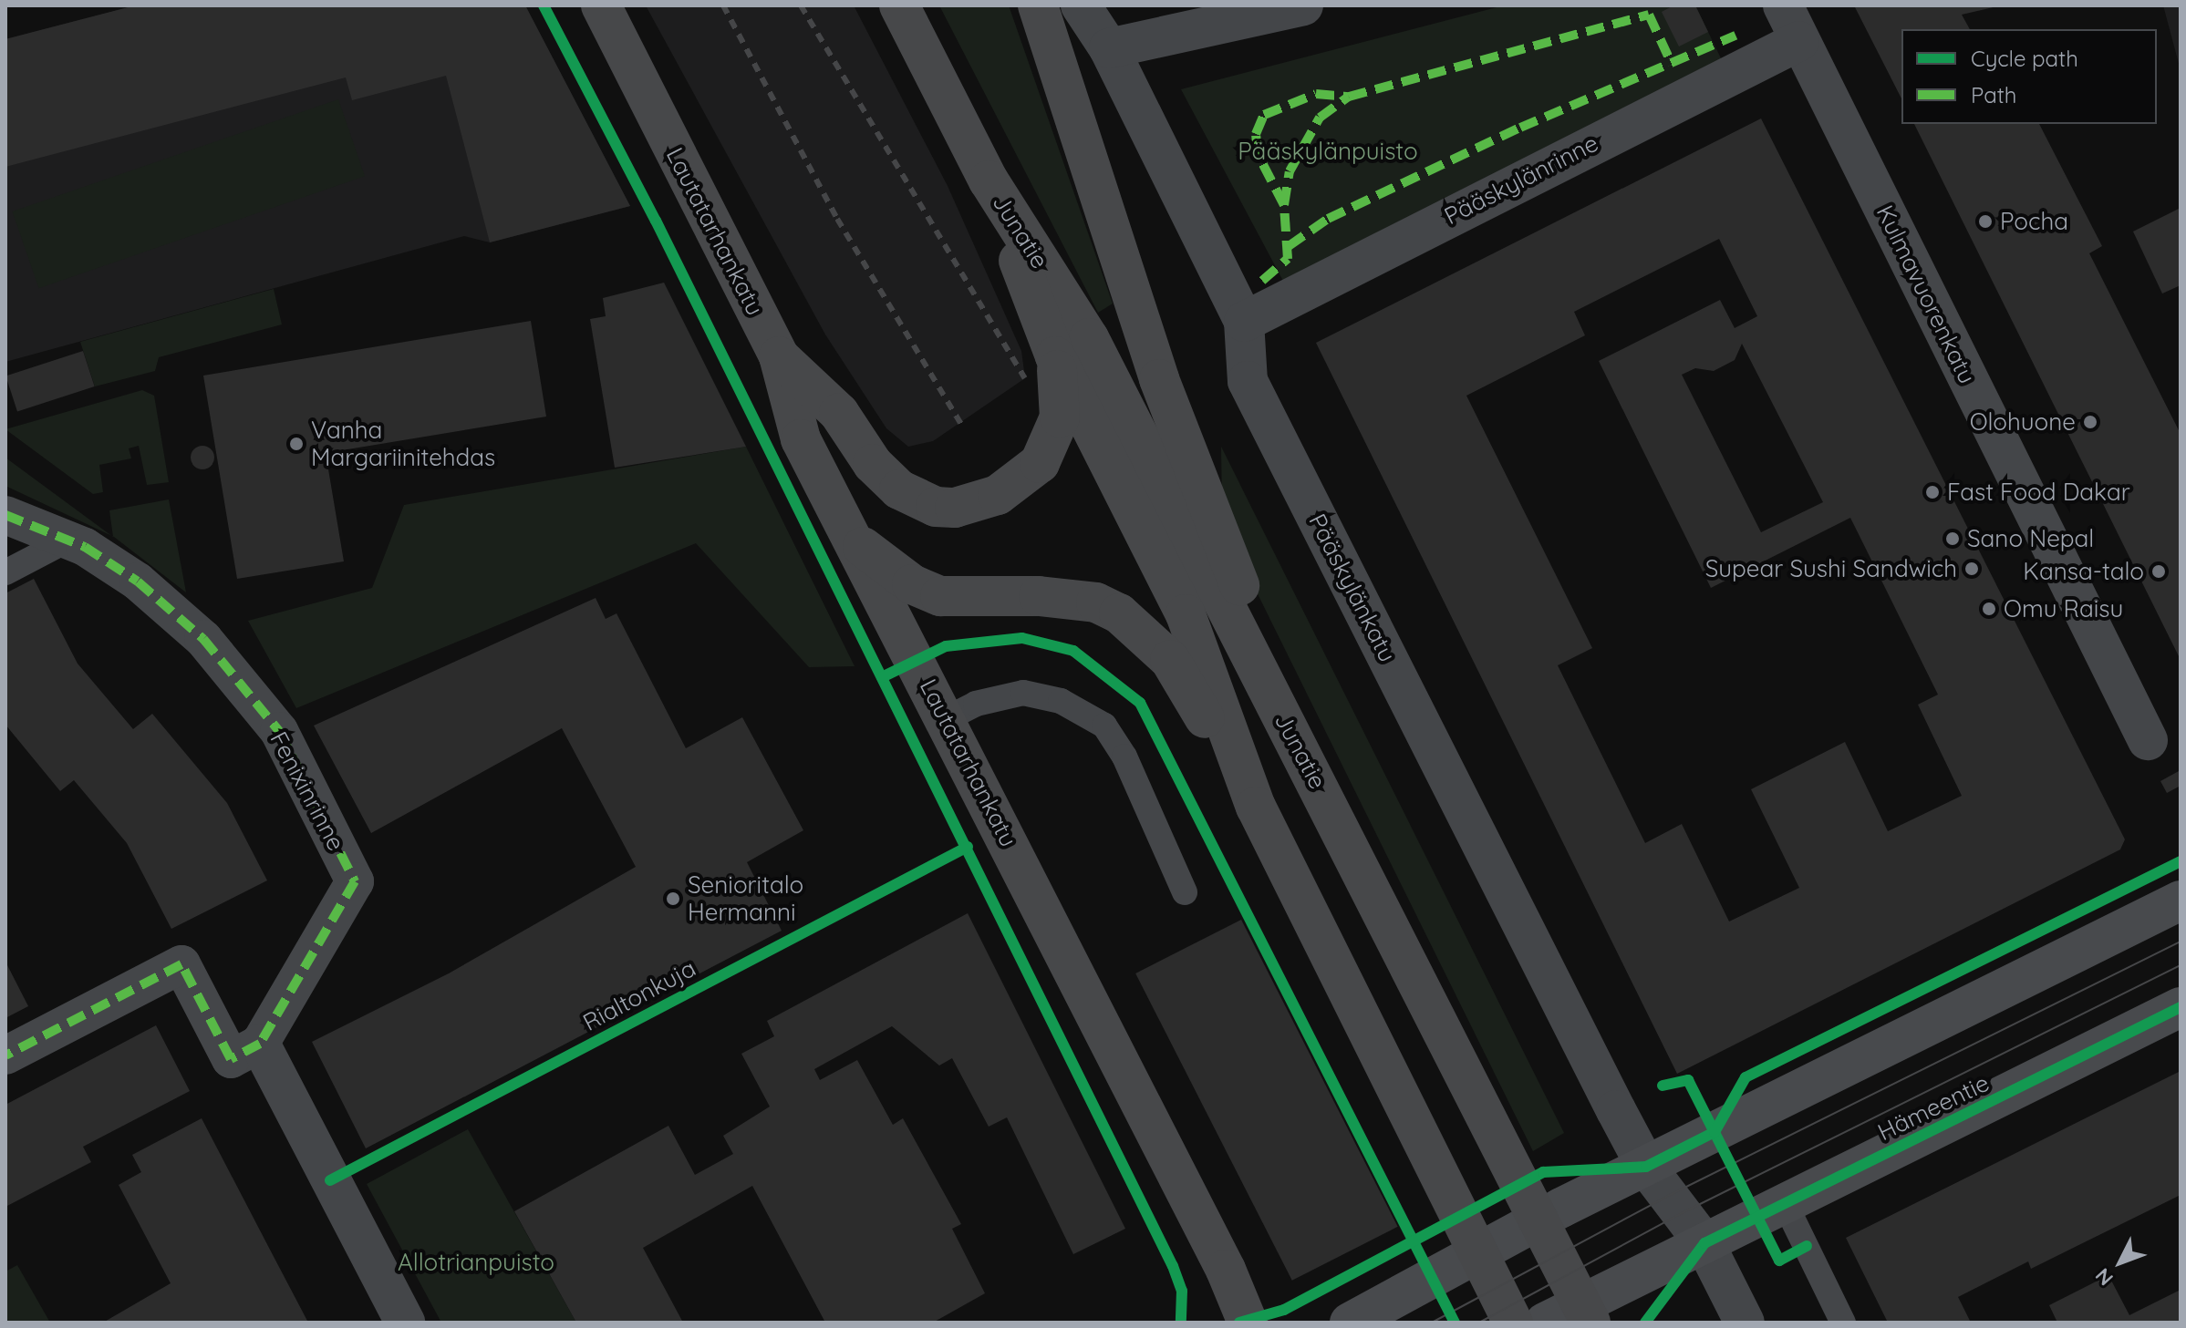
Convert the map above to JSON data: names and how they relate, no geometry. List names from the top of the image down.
{
  "streets": {
    "main road": ["Lautatarhankatu", "Junatie", "Hämeentie"],
    "street": [
      "Pääskylänrinne",
      "Kulmavuorenkatu",
      "Pääskylänkatu",
      "Fenixinrinne"
    ],
    "cycle path": ["Rialtonkuja"]
  },
  "crossings": [
    ["Pääskylänrinne", "Kulmavuorenkatu"],
    ["Pääskylänrinne", "Pääskylänkatu"],
    ["Junatie", "Hämeentie"],
    ["Pääskylänkatu", "Hämeentie"]
  ],
  "parks": ["Pääskylänpuisto", "Allotrianpuisto"],
  "places": [
    "Pocha",
    "Olohuone",
    "Vanha Margariinitehdas",
    "Fast Food Dakar",
    "Sano Nepal",
    "Supear Sushi Sandwich",
    "Kansa-talo",
    "Omu Raisu",
    "Senioritalo Hermanni"
  ],
  "legend": ["Cycle path", "Path"],
  "north": "bottom left"
}
